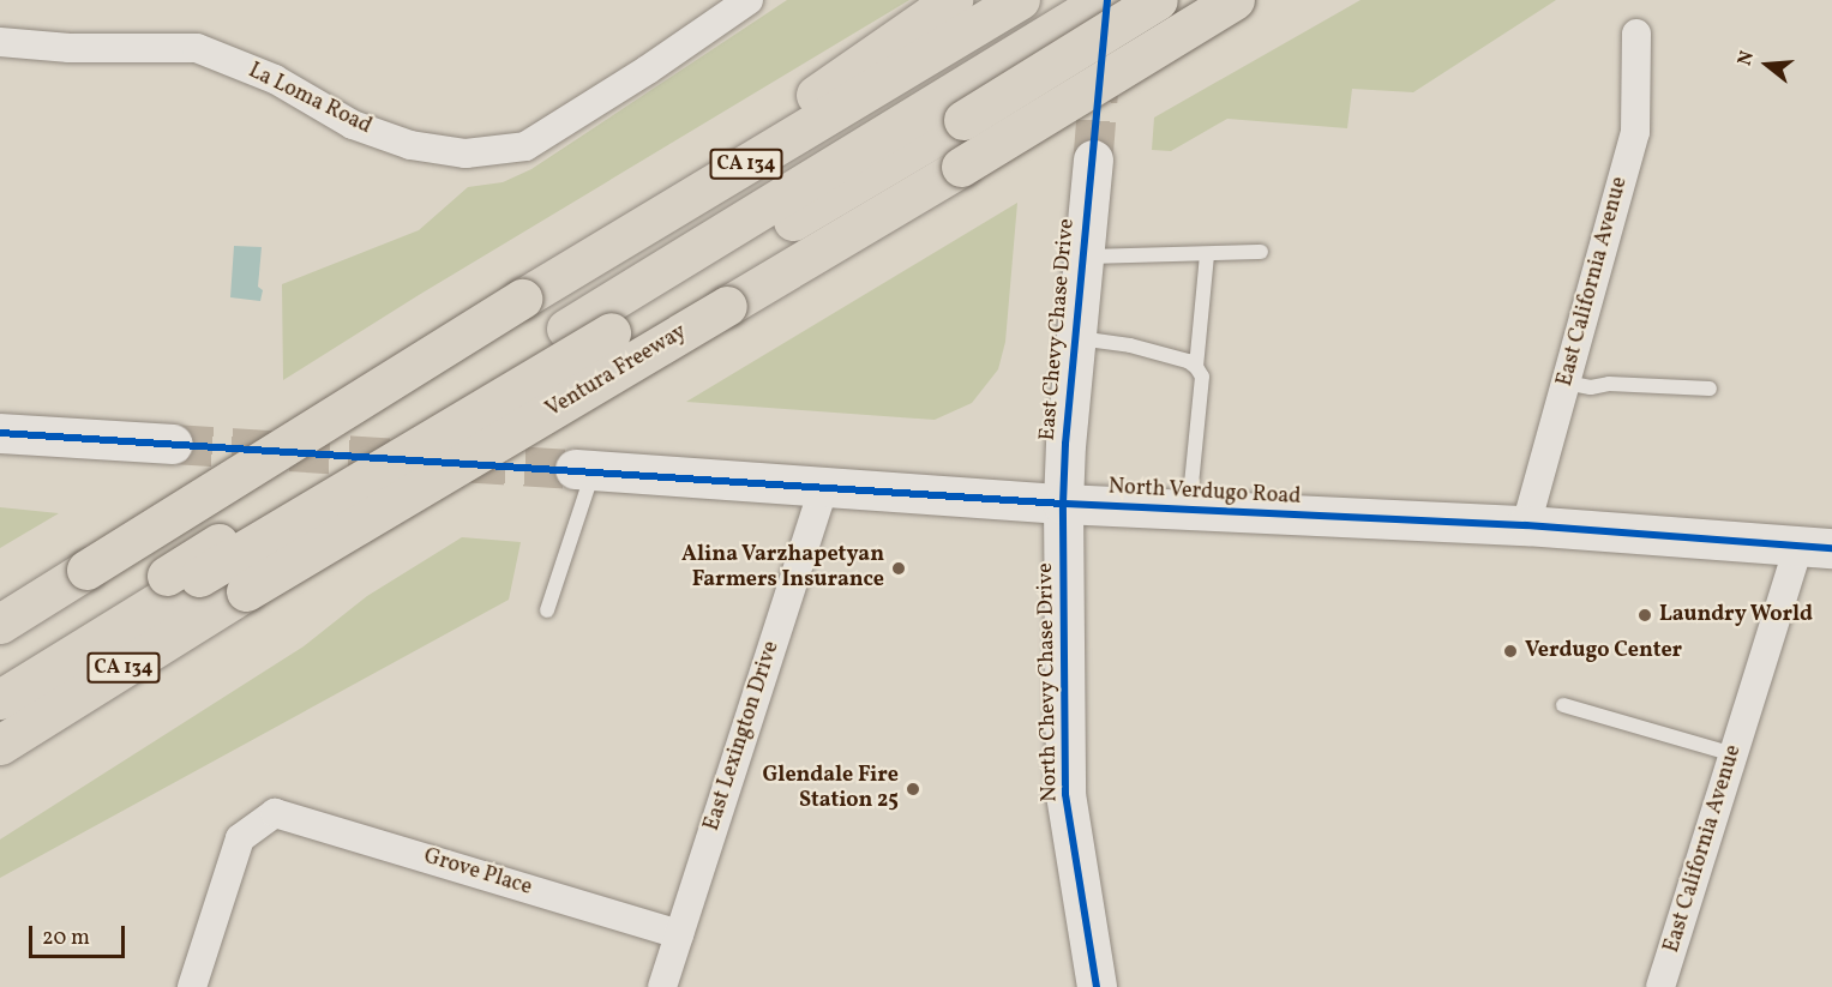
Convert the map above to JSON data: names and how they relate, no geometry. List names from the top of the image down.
{
  "streets": {
    "highway": ["CA 134", "Ventura Freeway"],
    "main road": ["East Chevy Chase Drive", "North Verdugo Road", "North Chevy Chase Drive"],
    "street": [
      "La Loma Road",
      "East California Avenue",
      "East Lexington Drive",
      "Grove Place"
    ]
  },
  "crossings": [
    ["East California Avenue", "North Verdugo Road"],
    ["East Chevy Chase Drive", "North Verdugo Road"],
    ["East Chevy Chase Drive", "North Chevy Chase Drive"],
    ["North Verdugo Road", "North Chevy Chase Drive"],
    ["North Verdugo Road", "East Lexington Drive"],
    ["East Lexington Drive", "Grove Place"]
  ],
  "places": [
    "Alina Varzhapetyan Farmers Insurance",
    "Laundry World",
    "Verdugo Center",
    "Glendale Fire Station 25"
  ],
  "scale_bar": "20 m",
  "north": "left"
}
